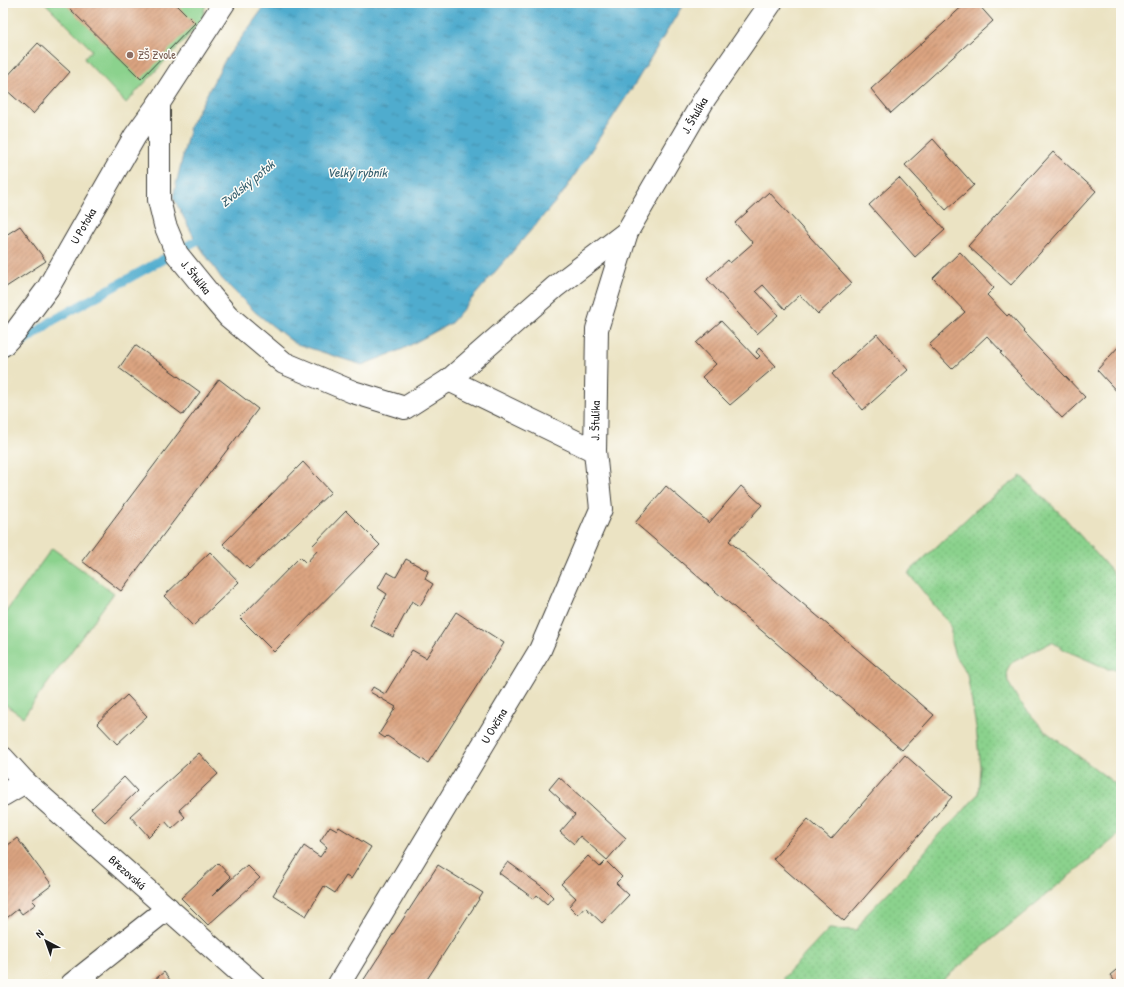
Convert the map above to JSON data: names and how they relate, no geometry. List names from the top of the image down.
{
  "streets": {
    "street": [
      "J. Štulíka",
      "U Potoka",
      "U Ovčína",
      "Březovská"
    ]
  },
  "crossings": [
    ["J. Štulíka", "U Potoka"],
    ["J. Štulíka", "U Ovčína"]
  ],
  "water": ["Velký rybník", "Zvolský potok"],
  "places": ["ZŠ Zvole"],
  "north": "top left"
}
